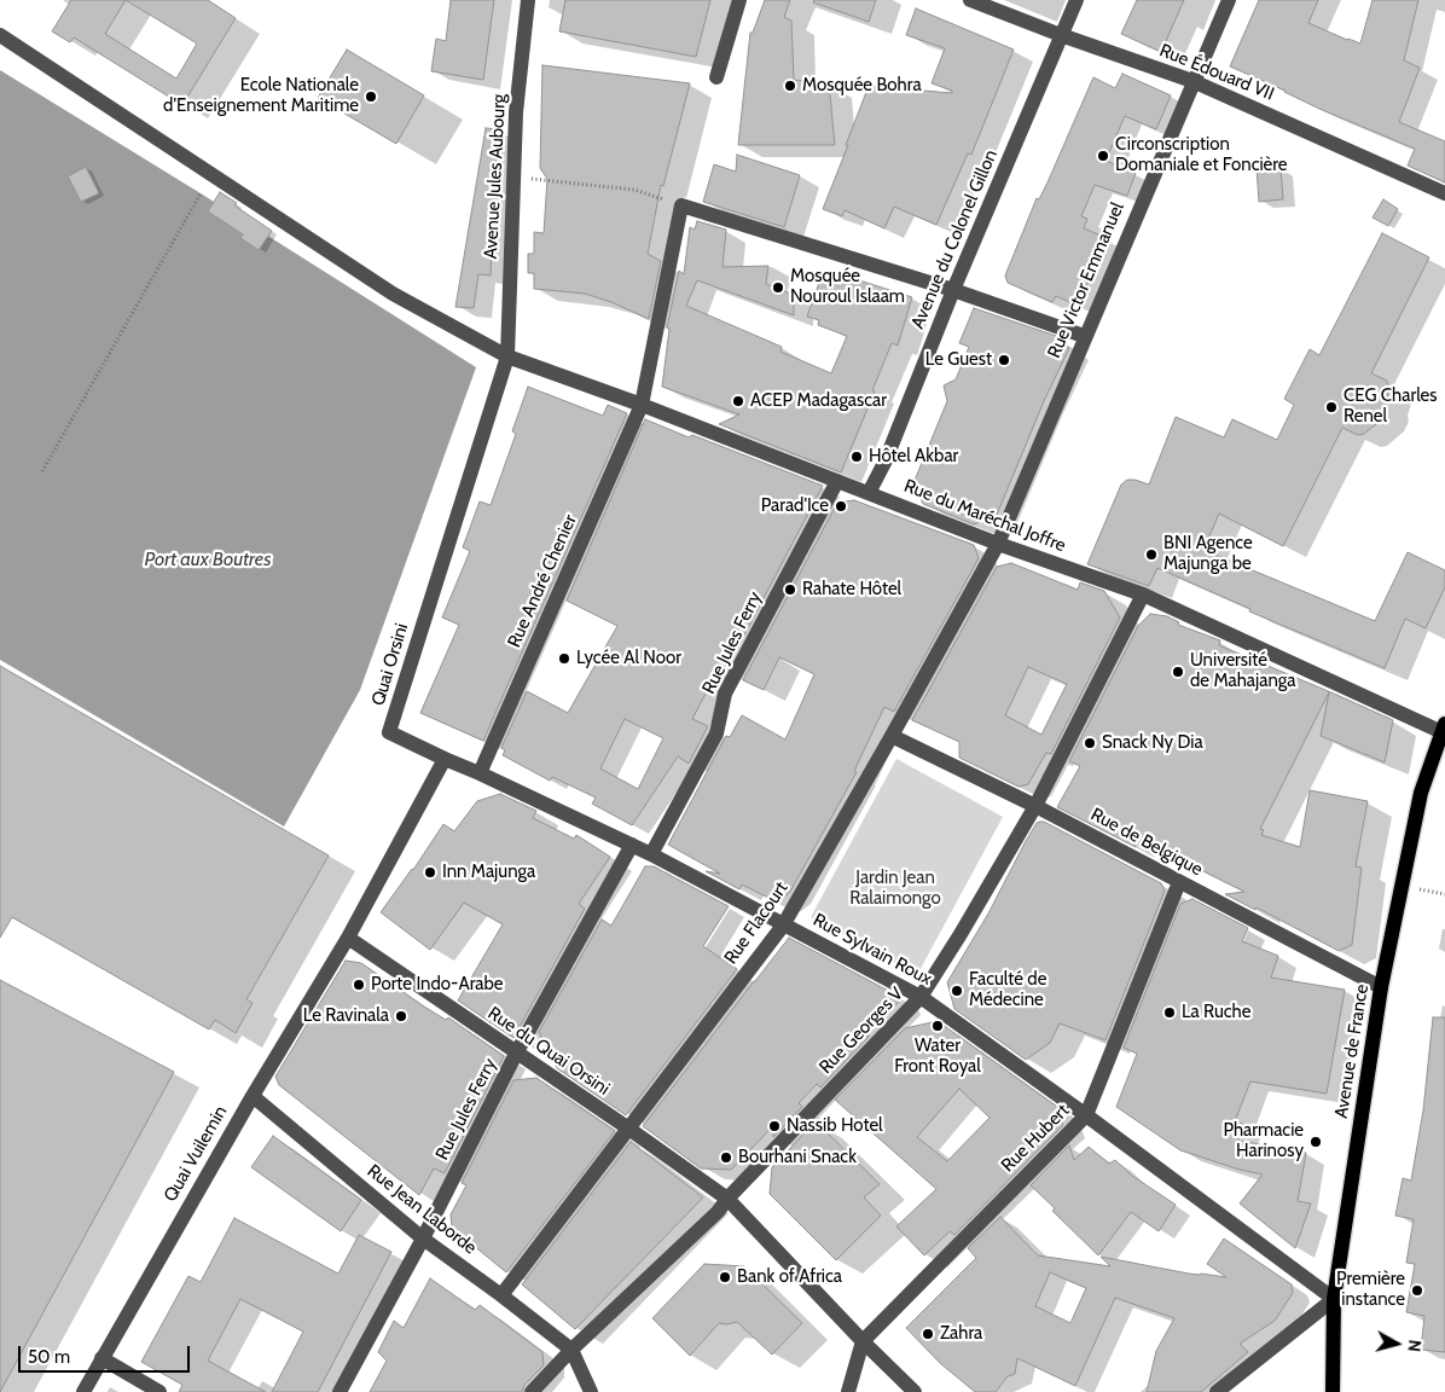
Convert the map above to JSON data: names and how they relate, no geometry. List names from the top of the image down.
{
  "streets": {
    "main road": ["Avenue de France"],
    "street": [
      "Rue Édouard VII",
      "Avenue Jules Aubourg",
      "Avenue du Colonel Gillon",
      "Rue Victor Emmanuel",
      "Rue du Maréchal Joffre",
      "Rue André Chenier",
      "Rue Jules Ferry",
      "Quai Orsini",
      "Rue de Belgique",
      "Rue Flacourt",
      "Rue Sylvain Roux",
      "Rue Georges V",
      "Rue du Quai Orsini",
      "Rue Hubert",
      "Quai Vuilemin",
      "Rue Jean Laborde"
    ]
  },
  "crossings": [
    ["Rue Édouard VII", "Avenue du Colonel Gillon"],
    ["Rue Édouard VII", "Rue Victor Emmanuel"],
    ["Avenue Jules Aubourg", "Rue du Maréchal Joffre"],
    ["Avenue Jules Aubourg", "Quai Orsini"],
    ["Avenue du Colonel Gillon", "Rue du Maréchal Joffre"],
    ["Rue Victor Emmanuel", "Rue du Maréchal Joffre"],
    ["Rue Victor Emmanuel", "Rue Flacourt"],
    ["Rue du Maréchal Joffre", "Rue André Chenier"],
    ["Rue du Maréchal Joffre", "Rue Jules Ferry"],
    ["Rue du Maréchal Joffre", "Quai Orsini"],
    ["Rue du Maréchal Joffre", "Rue Flacourt"],
    ["Rue du Maréchal Joffre", "Rue Georges V"],
    ["Rue du Maréchal Joffre", "Avenue de France"],
    ["Rue André Chenier", "Rue Sylvain Roux"],
    ["Rue Jules Ferry", "Rue Sylvain Roux"],
    ["Rue Jules Ferry", "Rue du Quai Orsini"],
    ["Rue Jules Ferry", "Rue Jean Laborde"],
    ["Quai Orsini", "Rue Sylvain Roux"],
    ["Rue de Belgique", "Rue Flacourt"],
    ["Rue de Belgique", "Rue Georges V"],
    ["Rue de Belgique", "Avenue de France"],
    ["Rue de Belgique", "Rue Hubert"],
    ["Rue Flacourt", "Rue Sylvain Roux"],
    ["Rue Flacourt", "Rue du Quai Orsini"],
    ["Rue Flacourt", "Rue Jean Laborde"],
    ["Rue Sylvain Roux", "Rue Georges V"],
    ["Rue Sylvain Roux", "Avenue de France"],
    ["Rue Sylvain Roux", "Rue Hubert"],
    ["Rue Georges V", "Rue du Quai Orsini"],
    ["Rue Georges V", "Rue Jean Laborde"],
    ["Rue du Quai Orsini", "Rue Hubert"],
    ["Rue du Quai Orsini", "Quai Vuilemin"],
    ["Quai Vuilemin", "Rue Jean Laborde"]
  ],
  "water": ["Port aux Boutres"],
  "parks": ["Jardin Jean Ralaimongo"],
  "places": [
    "Mosquée Bohra",
    "Ecole Nationale d'Enseignement Maritime",
    "Circonscription Domaniale et Foncière",
    "Mosquée Nouroul Islaam",
    "Le Guest",
    "ACEP Madagascar",
    "CEG Charles Renel",
    "Hôtel Akbar",
    "Parad'Ice",
    "BNI Agence Majunga be",
    "Rahate Hôtel",
    "Lycée Al Noor",
    "Université de Mahajanga",
    "Snack Ny Dia",
    "Inn Majunga",
    "Porte Indo-Arabe",
    "Faculté de Médecine",
    "La Ruche",
    "Le Ravinala",
    "Water Front Royal",
    "Nassib Hotel",
    "Pharmacie Harinosy",
    "Bourhani Snack",
    "Bank of Africa",
    "Première instance",
    "Zahra"
  ],
  "scale_bar": "50 m",
  "north": "right"
}
